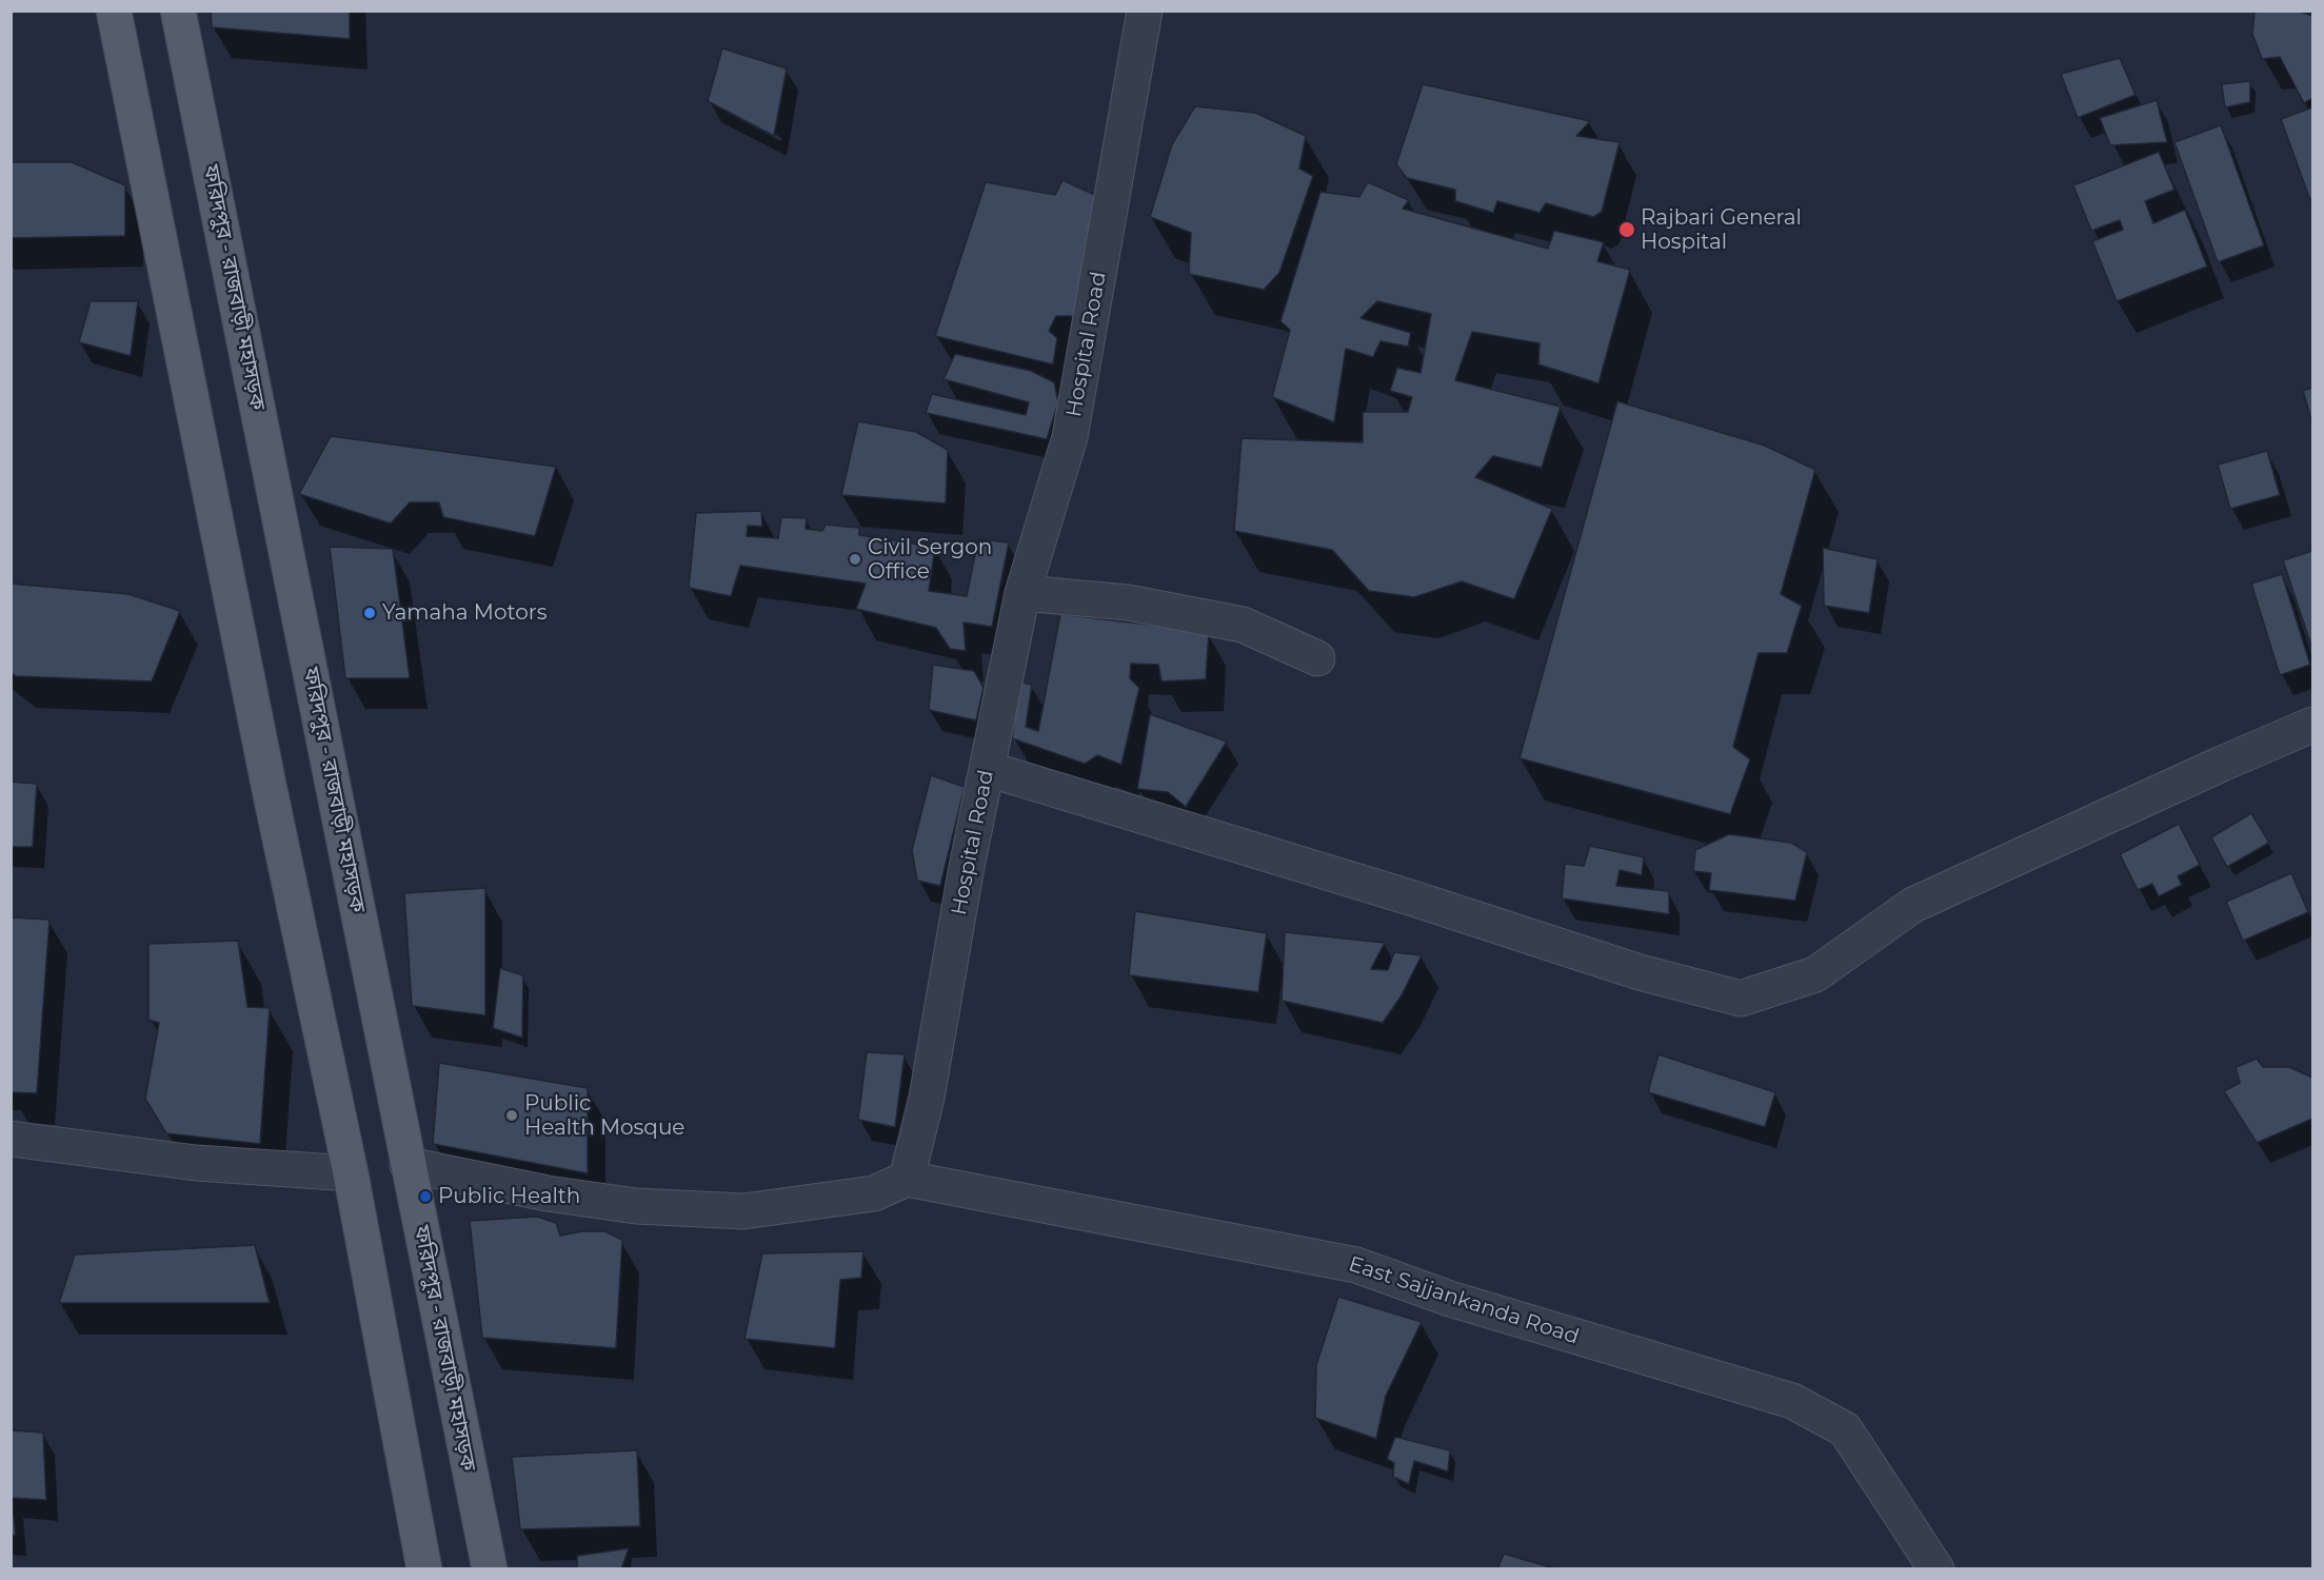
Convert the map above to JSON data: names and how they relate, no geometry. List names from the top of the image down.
{
  "streets": {
    "main road": ["ফরিদপুর - রাজবাড়ী মহাসড়ক"],
    "street": ["Hospital Road", "East Sajjankanda Road"]
  },
  "crossings": [
    ["Hospital Road", "East Sajjankanda Road"]
  ],
  "places": [
    "Rajbari General Hospital",
    "Civil Sergon Office",
    "Yamaha Motors",
    "Public Health Mosque",
    "Public Health"
  ]
}
